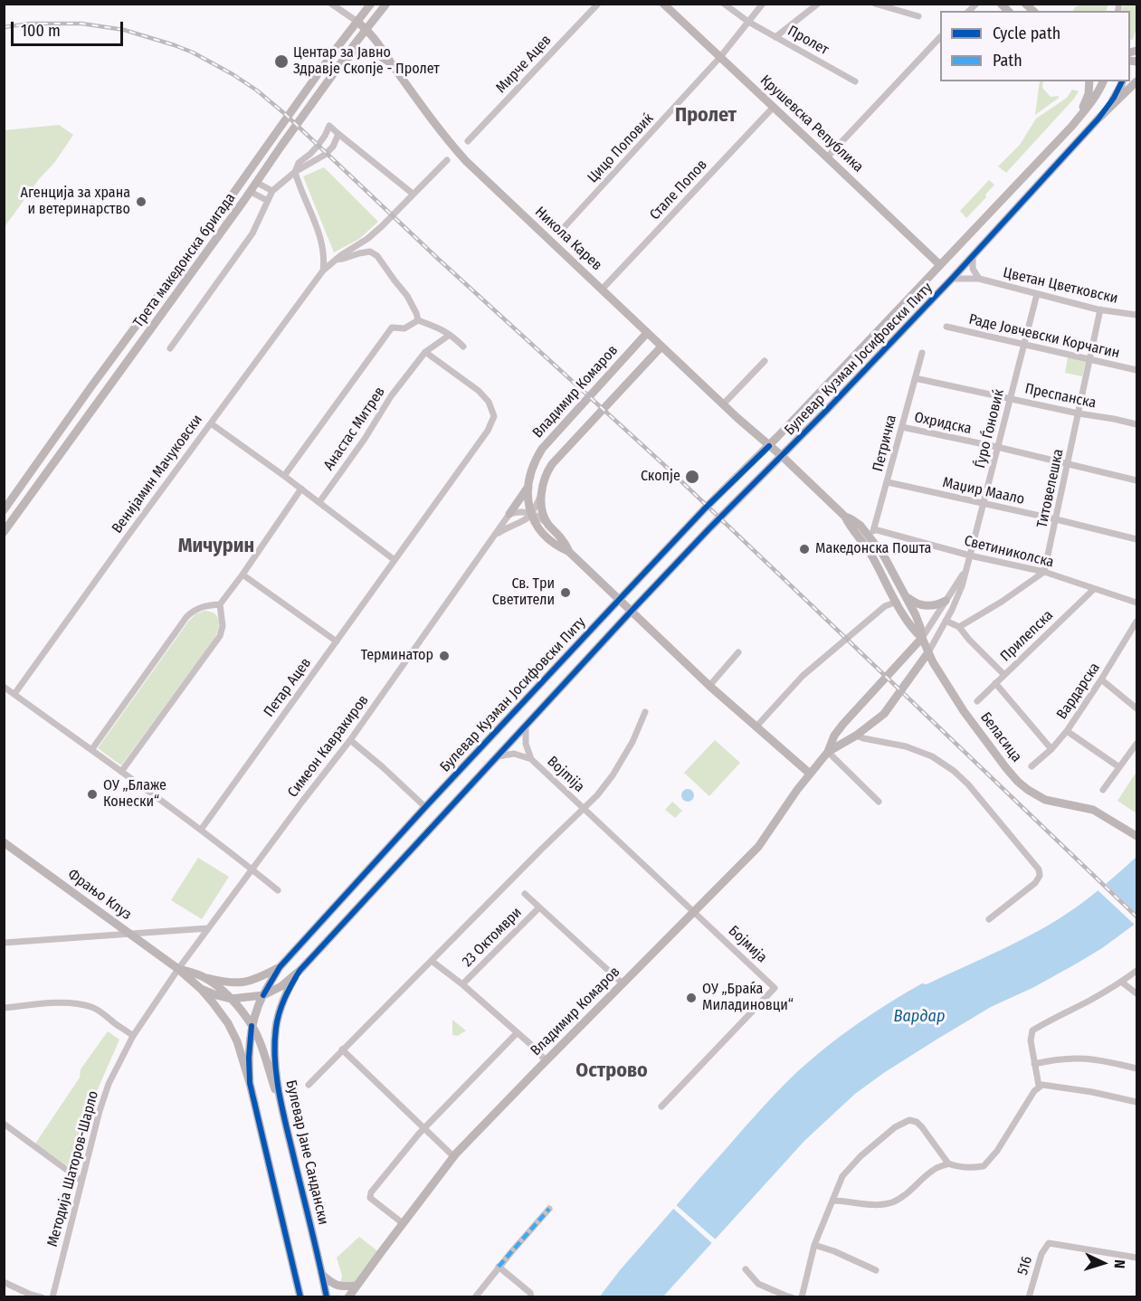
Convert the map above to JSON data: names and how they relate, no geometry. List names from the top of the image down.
{
  "streets": {
    "street": [
      "Пролет",
      "Мирче Ацев",
      "Крушевска Република",
      "Цицо Поповиќ",
      "Стале Попов",
      "Никола Карев",
      "Трета македонска бригада",
      "Цветан Цветковски",
      "Раде Јовчевски Корчагин",
      "Булевар Кузман Јосифовски Питу",
      "Владимир Комаров",
      "Преспанска",
      "Охридска",
      "Анастас Митрев",
      "Ѓуро Ѓоновиќ",
      "Петричка",
      "Венијамин Мачуковски",
      "Титовелешка",
      "Маџир Маало",
      "Светиниколска",
      "Прилепска",
      "Петар Ацев",
      "Вардарска",
      "Беласица",
      "Симеон Кавракиров",
      "Bojmija",
      "Фрањо Клуз",
      "23 Октомври",
      "Бојмија",
      "Булевар Јане Сандански",
      "Методија Шаторов-Шарло",
      "516"
    ]
  },
  "crossings": [
    ["Крушевска Република", "Цицо Поповиќ"],
    ["Крушевска Република", "Стале Попов"],
    ["Крушевска Република", "Булевар Кузман Јосифовски Питу"],
    ["Стале Попов", "Никола Карев"],
    ["Никола Карев", "Трета македонска бригада"],
    ["Никола Карев", "Булевар Кузман Јосифовски Питу"],
    ["Никола Карев", "Владимир Комаров"],
    ["Никола Карев", "Беласица"],
    ["Цветан Цветковски", "Булевар Кузман Јосифовски Питу"],
    ["Цветан Цветковски", "Ѓуро Ѓоновиќ"],
    ["Цветан Цветковски", "Титовелешка"],
    ["Раде Јовчевски Корчагин", "Ѓуро Ѓоновиќ"],
    ["Раде Јовчевски Корчагин", "Титовелешка"],
    ["Булевар Кузман Јосифовски Питу", "Владимир Комаров"],
    ["Булевар Кузман Јосифовски Питу", "Беласица"],
    ["Булевар Кузман Јосифовски Питу", "Фрањо Клуз"],
    ["Булевар Кузман Јосифовски Питу", "Булевар Јане Сандански"],
    ["Владимир Комаров", "Ѓуро Ѓоновиќ"],
    ["Владимир Комаров", "Беласица"],
    ["Владимир Комаров", "Симеон Кавракиров"],
    ["Владимир Комаров", "23 Октомври"],
    ["Владимир Комаров", "Бојмија"],
    ["Преспанска", "Ѓуро Ѓоновиќ"],
    ["Преспанска", "Петричка"],
    ["Преспанска", "Титовелешка"],
    ["Охридска", "Ѓуро Ѓоновиќ"],
    ["Охридска", "Петричка"],
    ["Охридска", "Титовелешка"],
    ["Анастас Митрев", "Петар Ацев"],
    ["Ѓуро Ѓоновиќ", "Маџир Маало"],
    ["Ѓуро Ѓоновиќ", "Светиниколска"],
    ["Ѓуро Ѓоновиќ", "Беласица"],
    ["Петричка", "Маџир Маало"],
    ["Петричка", "Светиниколска"],
    ["Петричка", "Беласица"],
    ["Титовелешка", "Маџир Маало"],
    ["Титовелешка", "Светиниколска"],
    ["Светиниколска", "Прилепска"],
    ["Симеон Кавракиров", "Фрањо Клуз"],
    ["Симеон Кавракиров", "Методија Шаторов-Шарло"],
    ["Bojmija", "Бојмија"],
    ["Фрањо Клуз", "Булевар Јане Сандански"],
    ["Фрањо Клуз", "Методија Шаторов-Шарло"]
  ],
  "districts": ["Пролет", "Мичурин", "Острово"],
  "water": ["Вардар"],
  "places": [
    "Центар за Јавно Здравје Скопје - Пролет",
    "Агенција за храна и ветеринарство",
    "Скопје",
    "Македонска Пошта",
    "Св. Три Светители",
    "Терминатор",
    "ОУ „Блаже Конески“",
    "ОУ „Браќа Миладиновци“"
  ],
  "legend": ["Cycle path", "Path"],
  "scale_bar": "100 m",
  "north": "right"
}
